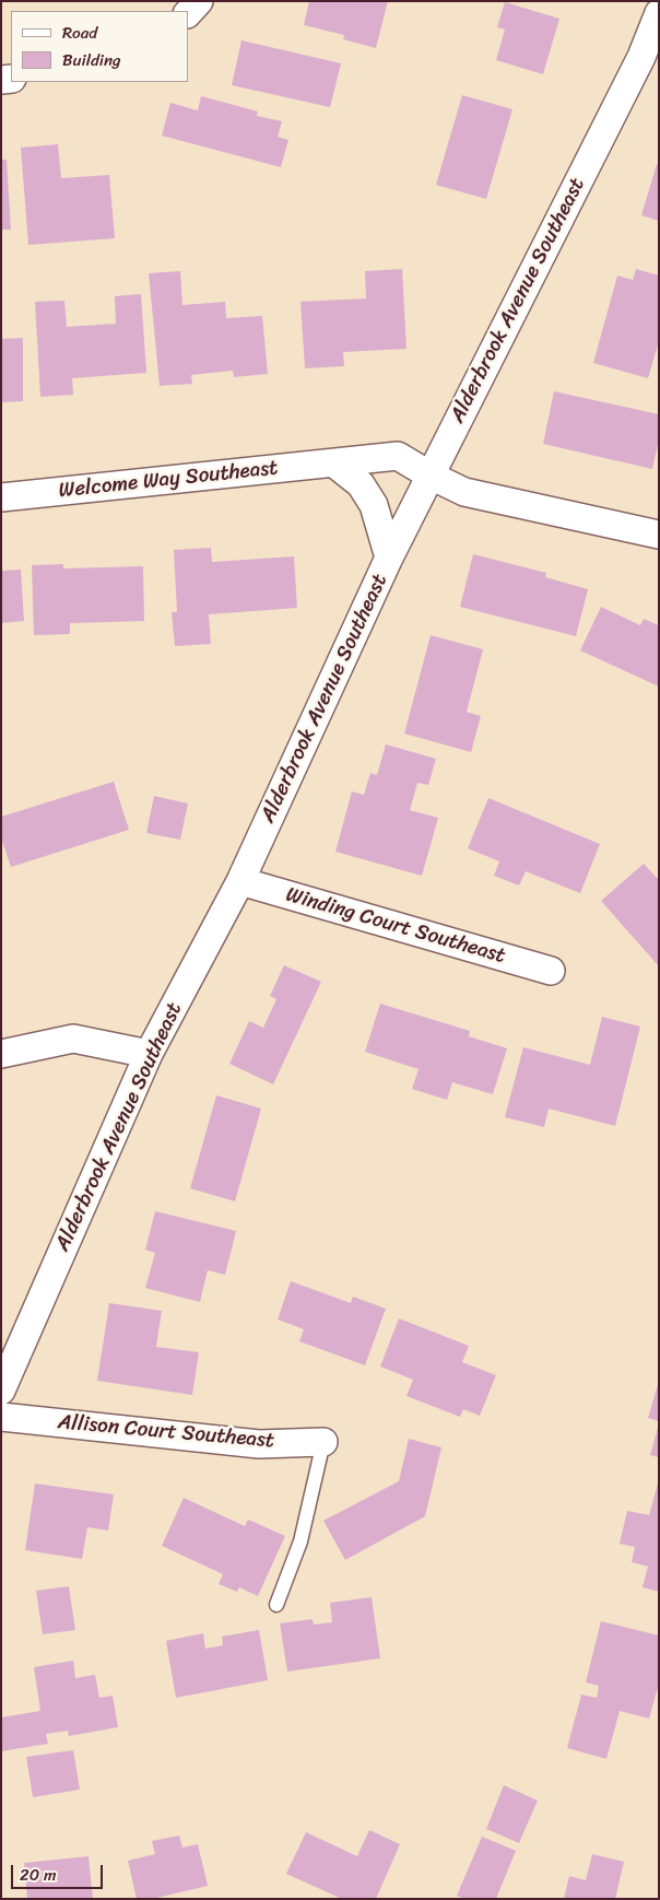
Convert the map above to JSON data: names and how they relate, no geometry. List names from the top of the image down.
{
  "streets": {
    "street": [
      "Alderbrook Avenue Southeast",
      "Welcome Way Southeast",
      "Winding Court Southeast",
      "Allison Court Southeast"
    ]
  },
  "crossings": [
    ["Alderbrook Avenue Southeast", "Welcome Way Southeast"],
    ["Alderbrook Avenue Southeast", "Winding Court Southeast"]
  ],
  "legend": ["Road", "Building"],
  "scale_bar": "20 m"
}
